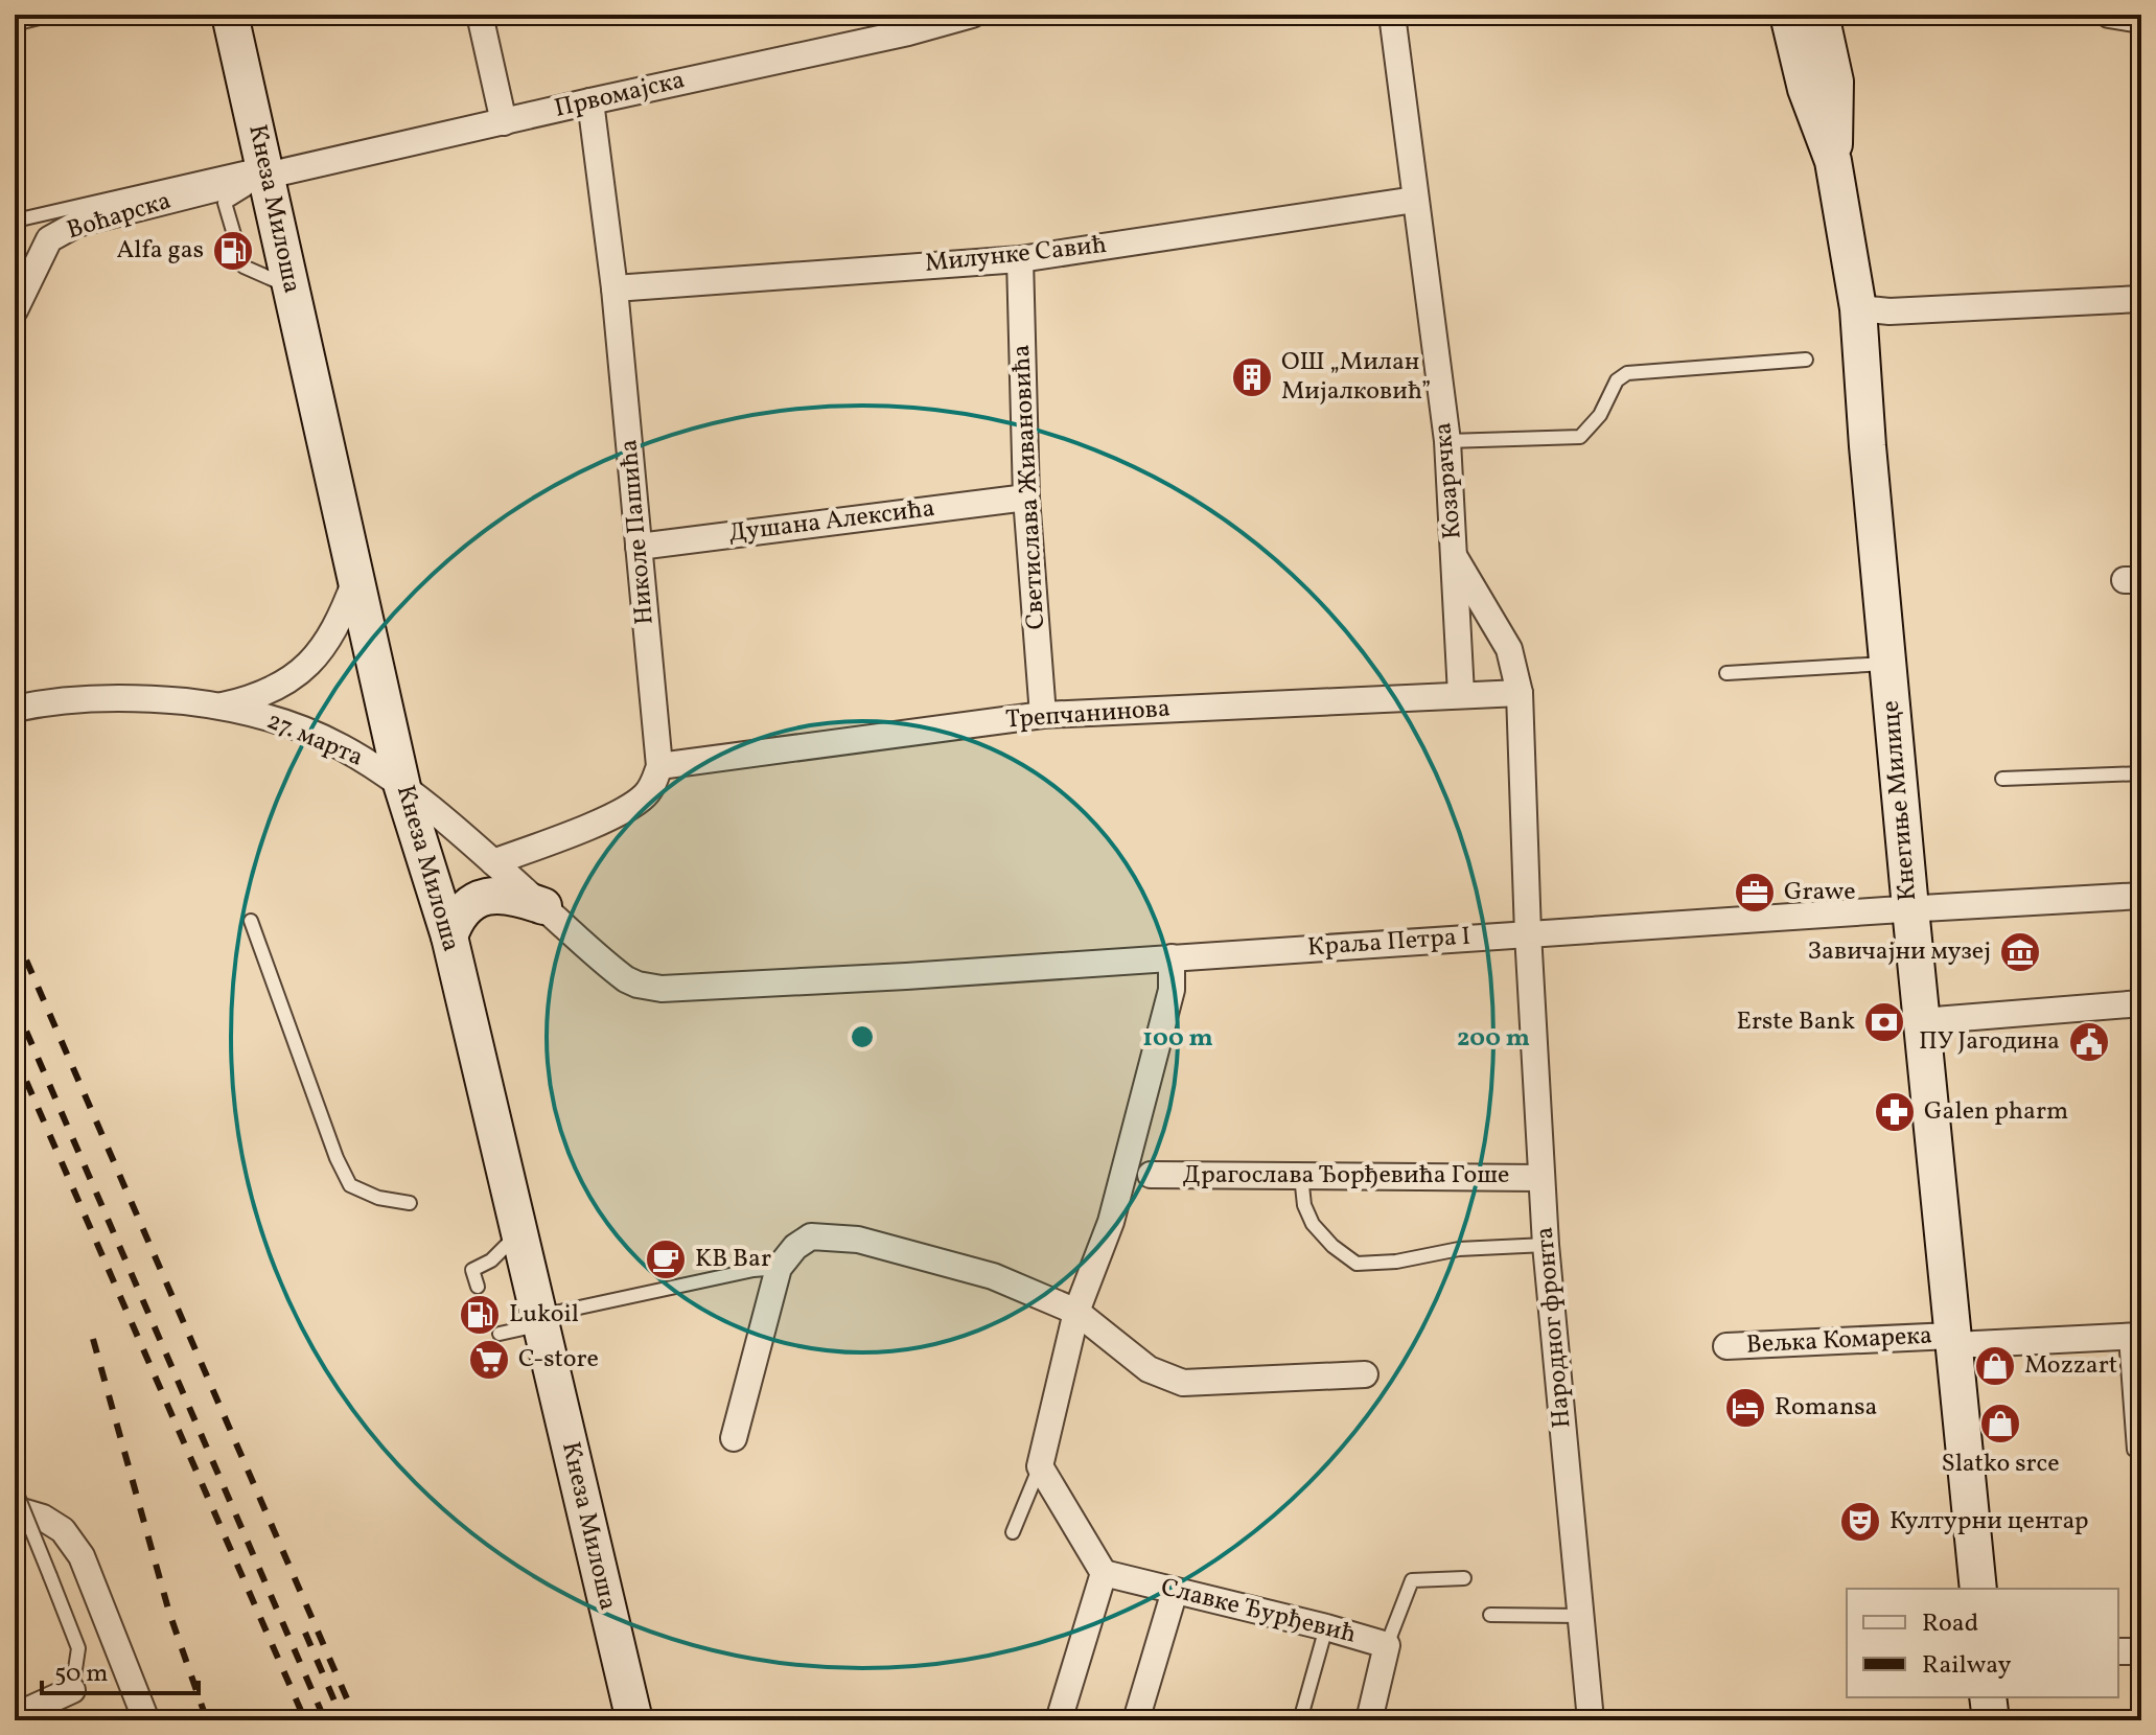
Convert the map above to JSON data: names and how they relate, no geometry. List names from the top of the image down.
{
  "streets": {
    "main road": ["Кнеза Милоша", "Кнегиње Милице"],
    "street": [
      "Првомајска",
      "Воћарска",
      "Милунке Савић",
      "Козарачка",
      "Светислава Живановића",
      "Душана Алексића",
      "Николе Пашића",
      "Трепчанинова",
      "27. марта",
      "Краља Петра I",
      "Драгослава Ђорђевића Гоше",
      "Народног фронта",
      "Вељка Комарека",
      "Славке Ђурђевић"
    ]
  },
  "crossings": [
    ["Првомајска", "Кнеза Милоша"],
    ["Првомајска", "Воћарска"],
    ["Првомајска", "Николе Пашића"],
    ["Кнеза Милоша", "Воћарска"],
    ["Кнеза Милоша", "27. марта"],
    ["Милунке Савић", "Козарачка"],
    ["Милунке Савић", "Светислава Живановића"],
    ["Милунке Савић", "Николе Пашића"],
    ["Козарачка", "Трепчанинова"],
    ["Козарачка", "Краља Петра I"],
    ["Козарачка", "Народног фронта"],
    ["Светислава Живановића", "Душана Алексића"],
    ["Светислава Живановића", "Трепчанинова"],
    ["Душана Алексића", "Николе Пашића"],
    ["Николе Пашића", "Трепчанинова"],
    ["27. марта", "Краља Петра I"],
    ["Кнегиње Милице", "Краља Петра I"],
    ["Кнегиње Милице", "Вељка Комарека"],
    ["Краља Петра I", "Народног фронта"],
    ["Драгослава Ђорђевића Гоше", "Народног фронта"]
  ],
  "places": {
    "fuel station": ["Alfa gas", "Lukoil"],
    "building": ["ОШ „Милан Мијалковић”"],
    "office": ["Grawe"],
    "museum": ["Завичајни музеј"],
    "bank": ["Erste Bank"],
    "public building": ["ПУ Јагодина"],
    "pharmacy": ["Galen pharm"],
    "cafe": ["KB Bar"],
    "supermarket": ["C-store"],
    "shop": ["Mozzart", "Slatko srce"],
    "hotel": ["Romansa"],
    "theatre": ["Културни центар"]
  },
  "legend": ["Road", "Railway"],
  "scale_bar": "50 m",
  "rings": ["100 m", "200 m"]
}
